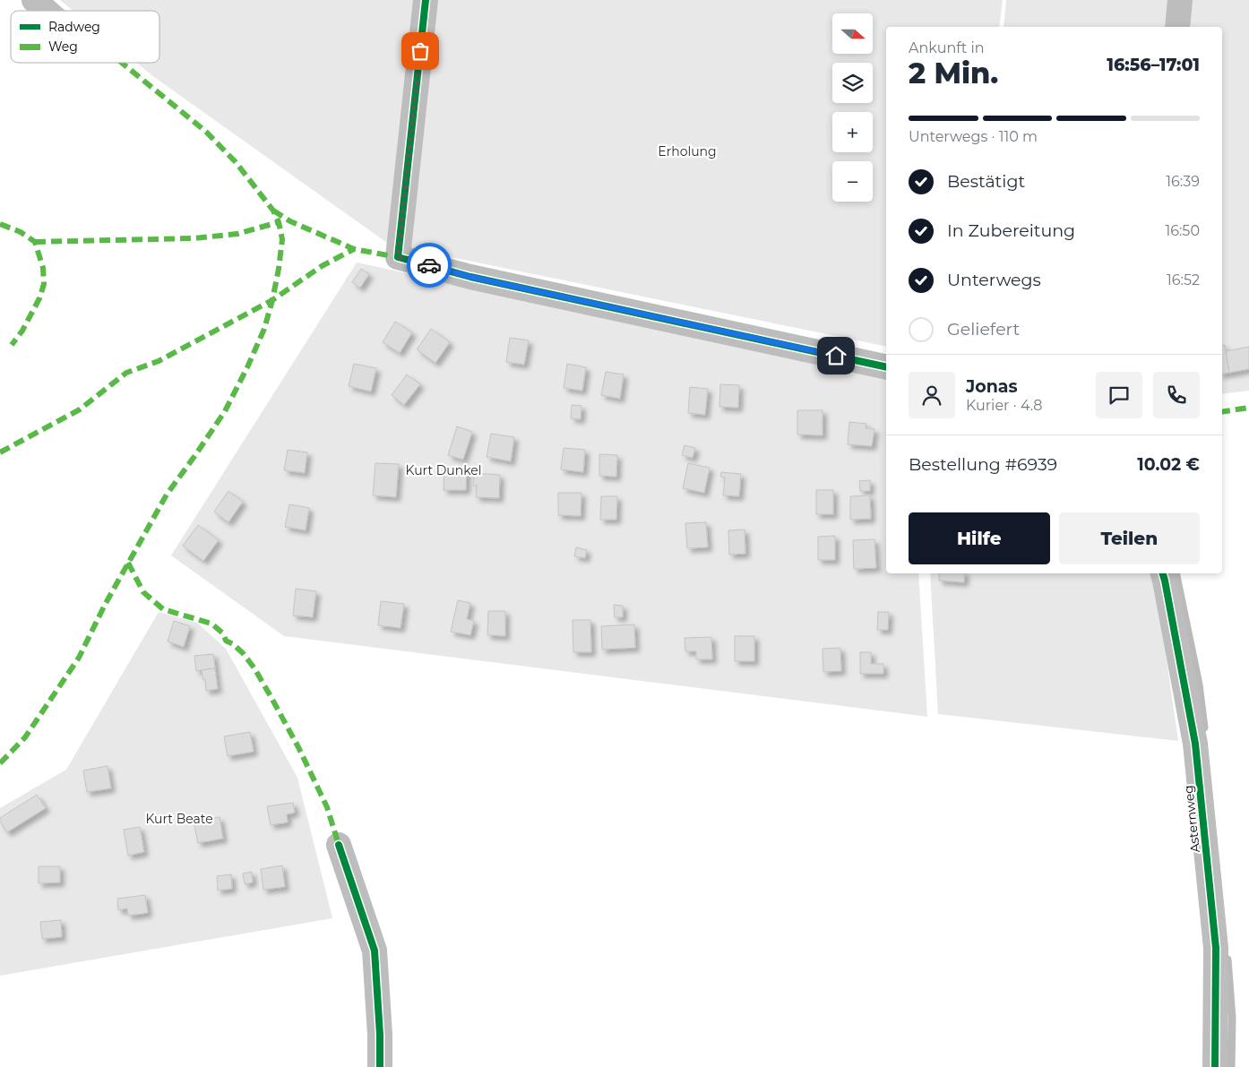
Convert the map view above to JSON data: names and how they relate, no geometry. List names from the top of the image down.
{
  "streets": {
    "street": ["Asternweg"]
  },
  "parks": ["Erholung", "Kurt Dunkel", "Kurt Beate"],
  "legend": ["Radweg", "Weg"],
  "north": "right",
  "page": {
    "map_buttons": ["+", "−"],
    "heading": ["2 Min.", "Ankunft in", "16:56–17:01"],
    "panel": [
      "Jonas",
      "Kurier · 4.8",
      "Bestellung #6939",
      "10.02 €"
    ],
    "bar": "Unterwegs · 110 m",
    "list": [
      ["Bestätigt", "16:39"],
      ["In Zubereitung", "16:50"],
      ["Unterwegs", "16:52"],
      "Geliefert"
    ],
    "buttons": ["Hilfe", "Teilen"]
  }
}
